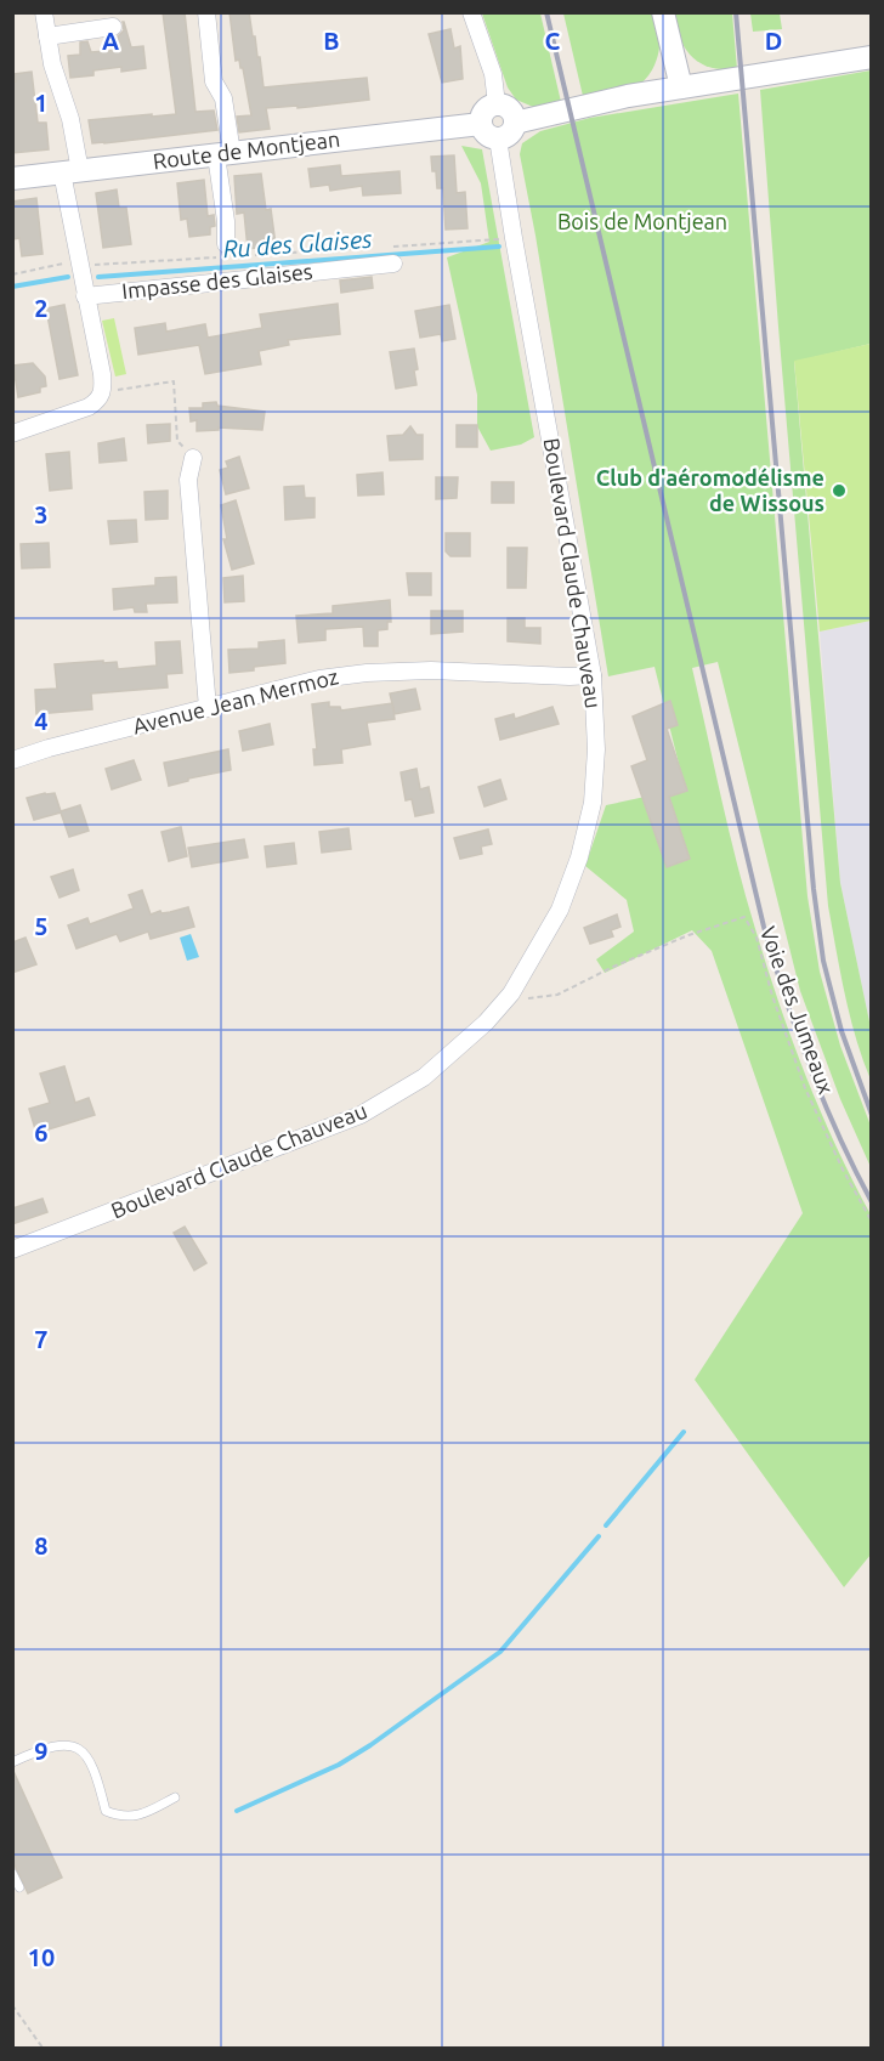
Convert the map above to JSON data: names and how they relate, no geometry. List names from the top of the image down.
{
  "streets": {
    "street": [
      "Route de Montjean",
      "Impasse des Glaises",
      "Boulevard Claude Chauveau",
      "Avenue Jean Mermoz"
    ],
    "path": ["Voie des Jumeaux"]
  },
  "crossings": [
    ["Route de Montjean", "Boulevard Claude Chauveau"],
    ["Boulevard Claude Chauveau", "Avenue Jean Mermoz"],
    ["Boulevard Claude Chauveau", "Voie des Jumeaux"]
  ],
  "water": ["Ru des Glaises"],
  "parks": ["Bois de Montjean"],
  "places": ["Club d'aéromodélisme de Wissous"],
  "grid": {
    "columns": [
      "A",
      "B",
      "C",
      "D"
    ],
    "rows": [
      "1",
      "2",
      "3",
      "4",
      "5",
      "6",
      "7",
      "8",
      "9",
      "10"
    ]
  }
}
